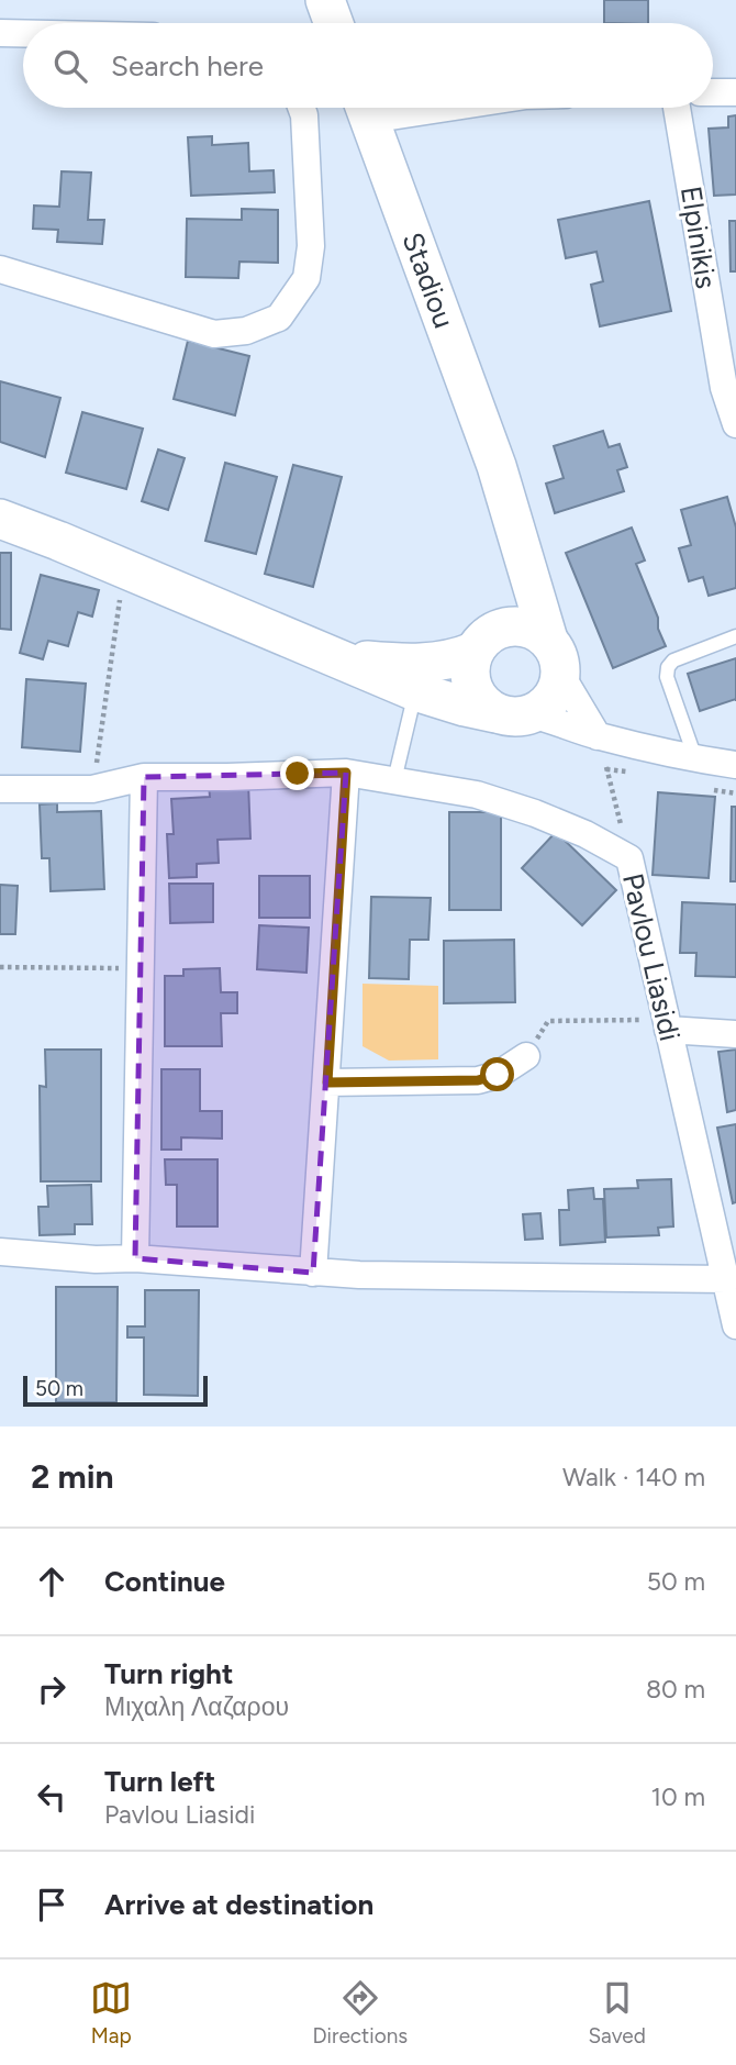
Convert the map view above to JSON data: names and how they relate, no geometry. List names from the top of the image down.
{
  "streets": {
    "street": ["Elpinikis", "Stadiou", "Pavlou Liasidi"]
  },
  "scale_bar": "50 m",
  "page": {
    "search": "Search here",
    "scale": "50 m",
    "heading": ["2 min", "Walk · 140 m"],
    "list": [
      ["Continue", "50 m"],
      ["Turn right", "Μιχαλη Λαζαρου", "80 m"],
      ["Turn left", "Pavlou Liasidi", "10 m"],
      "Arrive at destination"
    ],
    "nav": ["Map", "Directions", "Saved"]
  }
}
